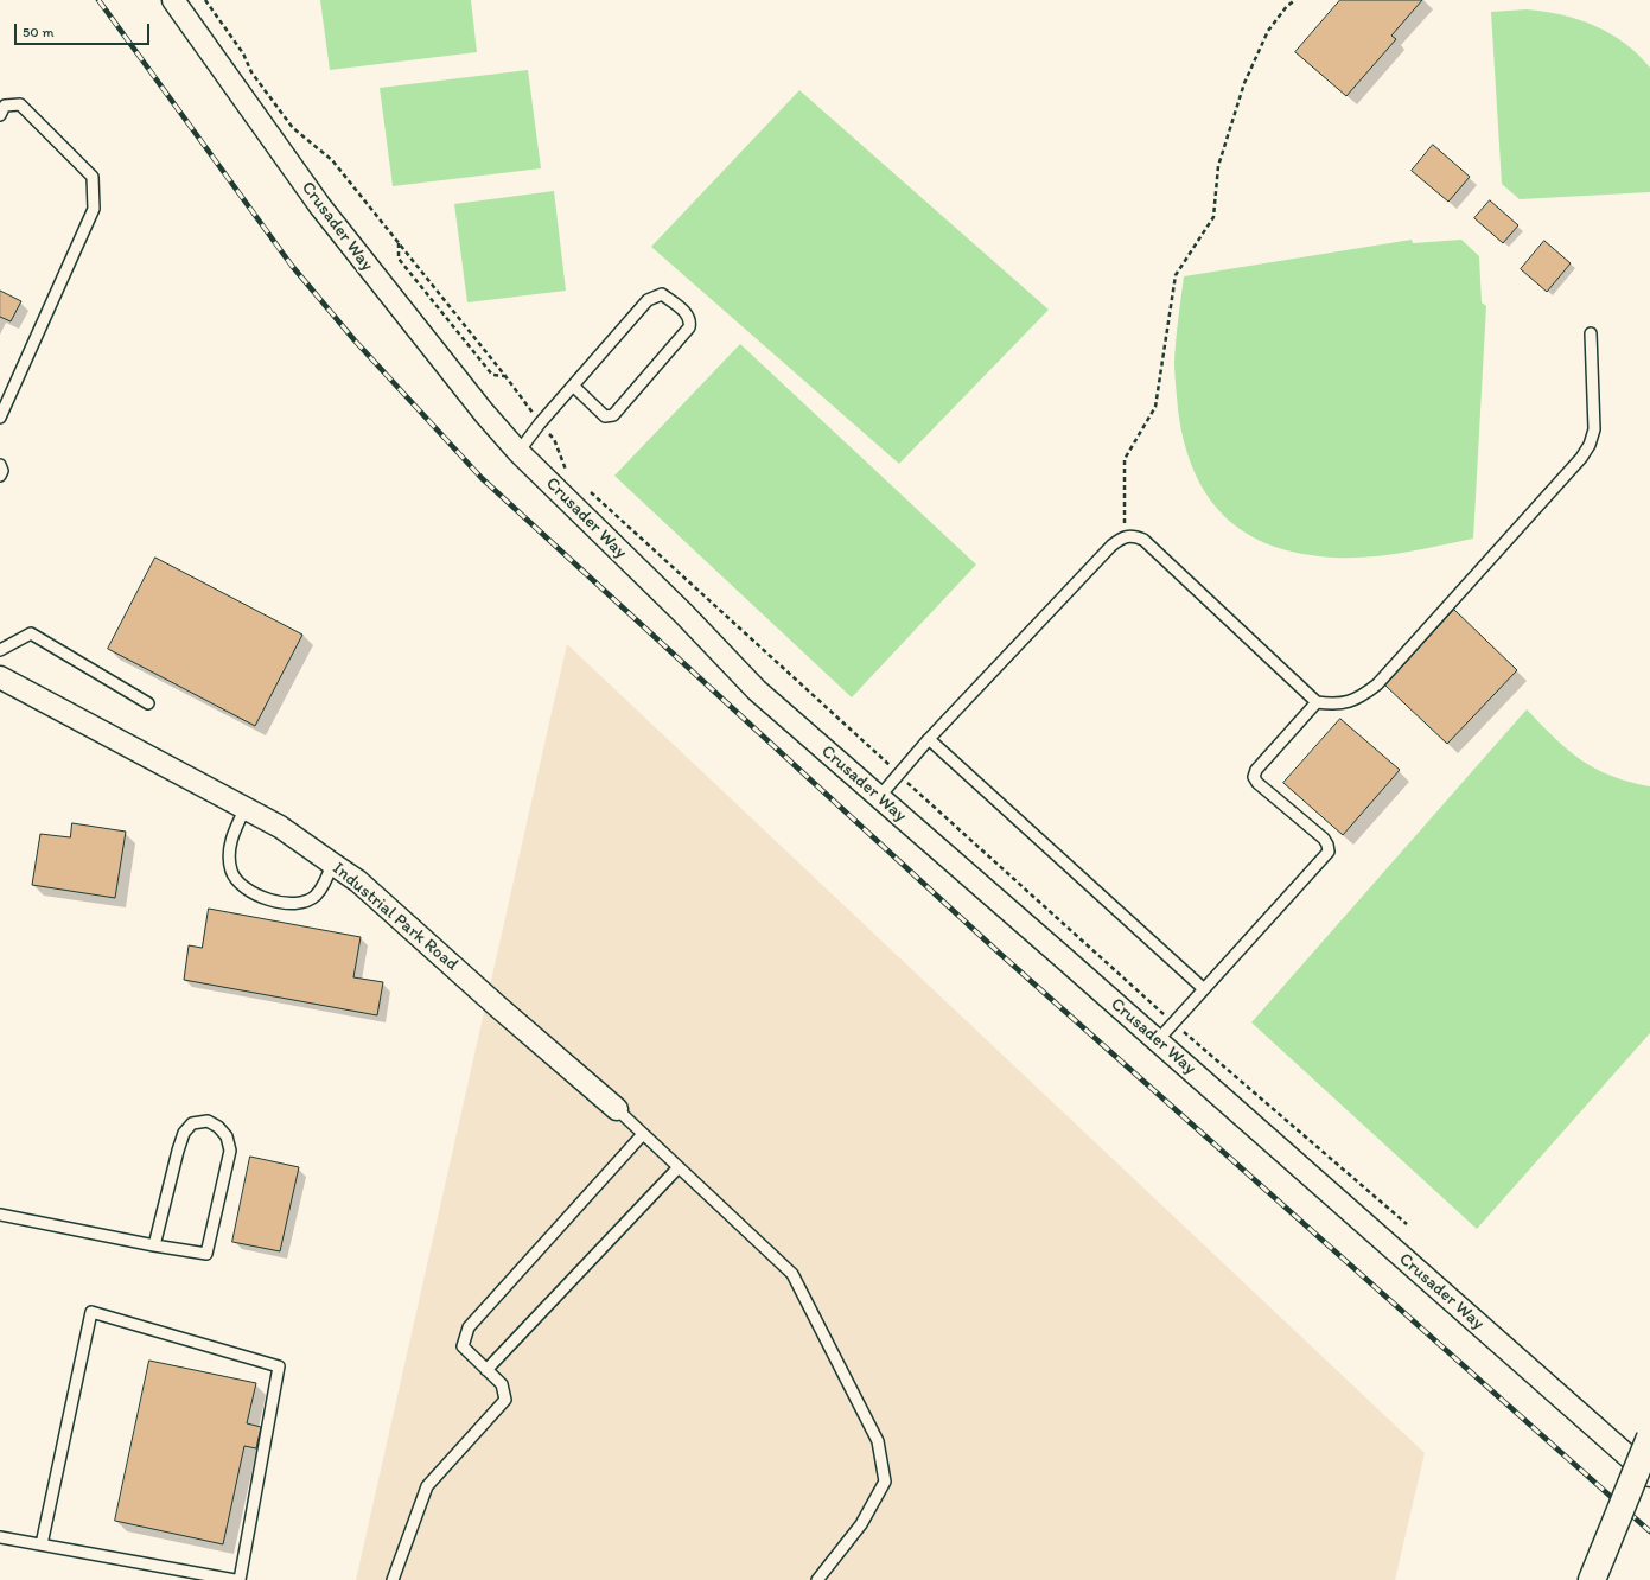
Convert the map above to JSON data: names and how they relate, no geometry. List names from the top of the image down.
{
  "streets": {
    "street": ["Crusader Way", "Industrial Park Road"]
  },
  "scale_bar": "50 m"
}
